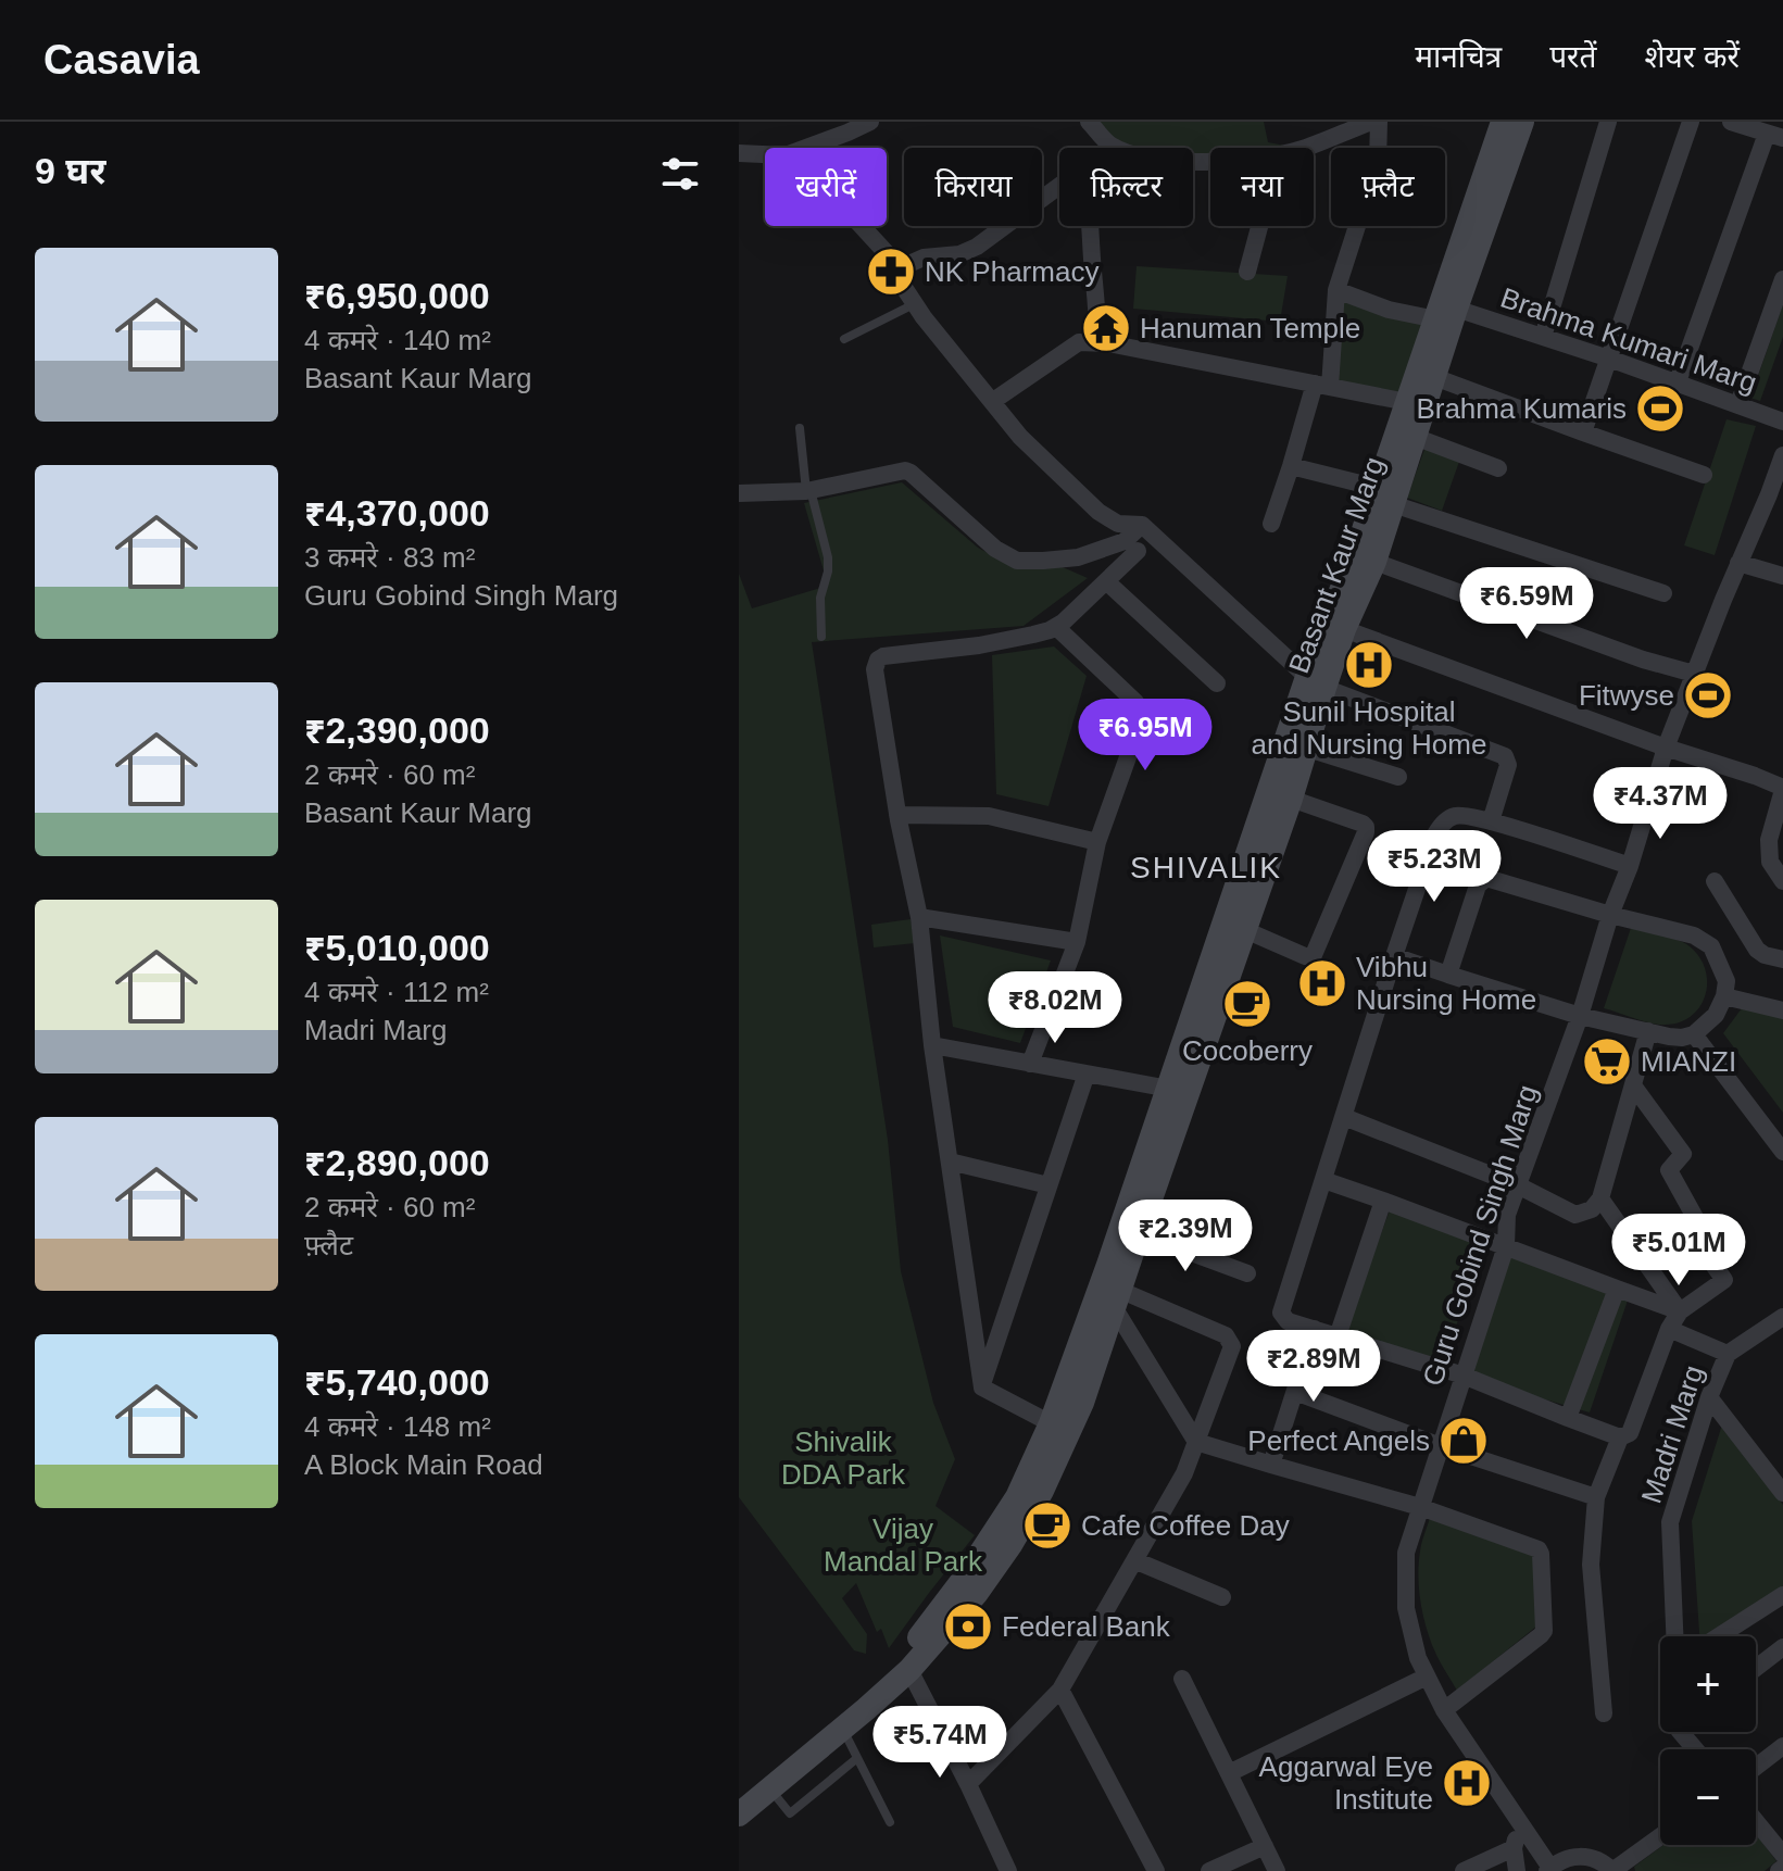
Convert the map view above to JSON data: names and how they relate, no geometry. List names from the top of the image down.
{
  "streets": {
    "main road": ["Basant Kaur Marg"],
    "street": ["Brahma Kumari Marg", "Guru Gobind Singh Marg", "Madri Marg"]
  },
  "crossings": [
    ["Brahma Kumari Marg", "Basant Kaur Marg"]
  ],
  "districts": ["SHIVALIK"],
  "parks": ["Shivalik DDA Park", "Vijay Mandal Park"],
  "places": {
    "pharmacy": ["NK Pharmacy"],
    "temple": ["Hanuman Temple"],
    "sports": ["Brahma Kumaris", "Fitwyse"],
    "hospital": ["Sunil Hospital and Nursing Home", "Vibhu Nursing Home", "Aggarwal Eye Institute"],
    "cafe": ["Cocoberry", "Cafe Coffee Day"],
    "supermarket": ["MIANZI"],
    "shop": ["Perfect Angels"],
    "bank": ["Federal Bank"]
  },
  "page": {
    "header": "Casavia",
    "nav": ["मानचित्र", "परतें", "शेयर करें"],
    "heading": "9 घर",
    "chip": [
      "खरीदें",
      "किराया",
      "फ़िल्टर",
      "नया",
      "फ़्लैट"
    ],
    "list": [
      {
        "name": "₹6,950,000",
        "note": "4 कमरे · 140 m² · Basant Kaur Marg"
      },
      {
        "name": "₹4,370,000",
        "note": "3 कमरे · 83 m² · Guru Gobind Singh Marg"
      },
      {
        "name": "₹2,390,000",
        "note": "2 कमरे · 60 m² · Basant Kaur Marg"
      },
      {
        "name": "₹5,010,000",
        "note": "4 कमरे · 112 m² · Madri Marg"
      },
      {
        "name": "₹2,890,000",
        "note": "2 कमरे · 60 m² · फ़्लैट"
      },
      {
        "name": "₹5,740,000",
        "note": "4 कमरे · 148 m² · A Block Main Road"
      }
    ],
    "price": [
      "₹6.59M",
      "₹6.95M",
      "₹4.37M",
      "₹5.23M",
      "₹8.02M",
      "₹2.39M",
      "₹5.01M",
      "₹2.89M",
      "₹5.74M"
    ],
    "map_buttons": ["+", "−"]
  }
}
